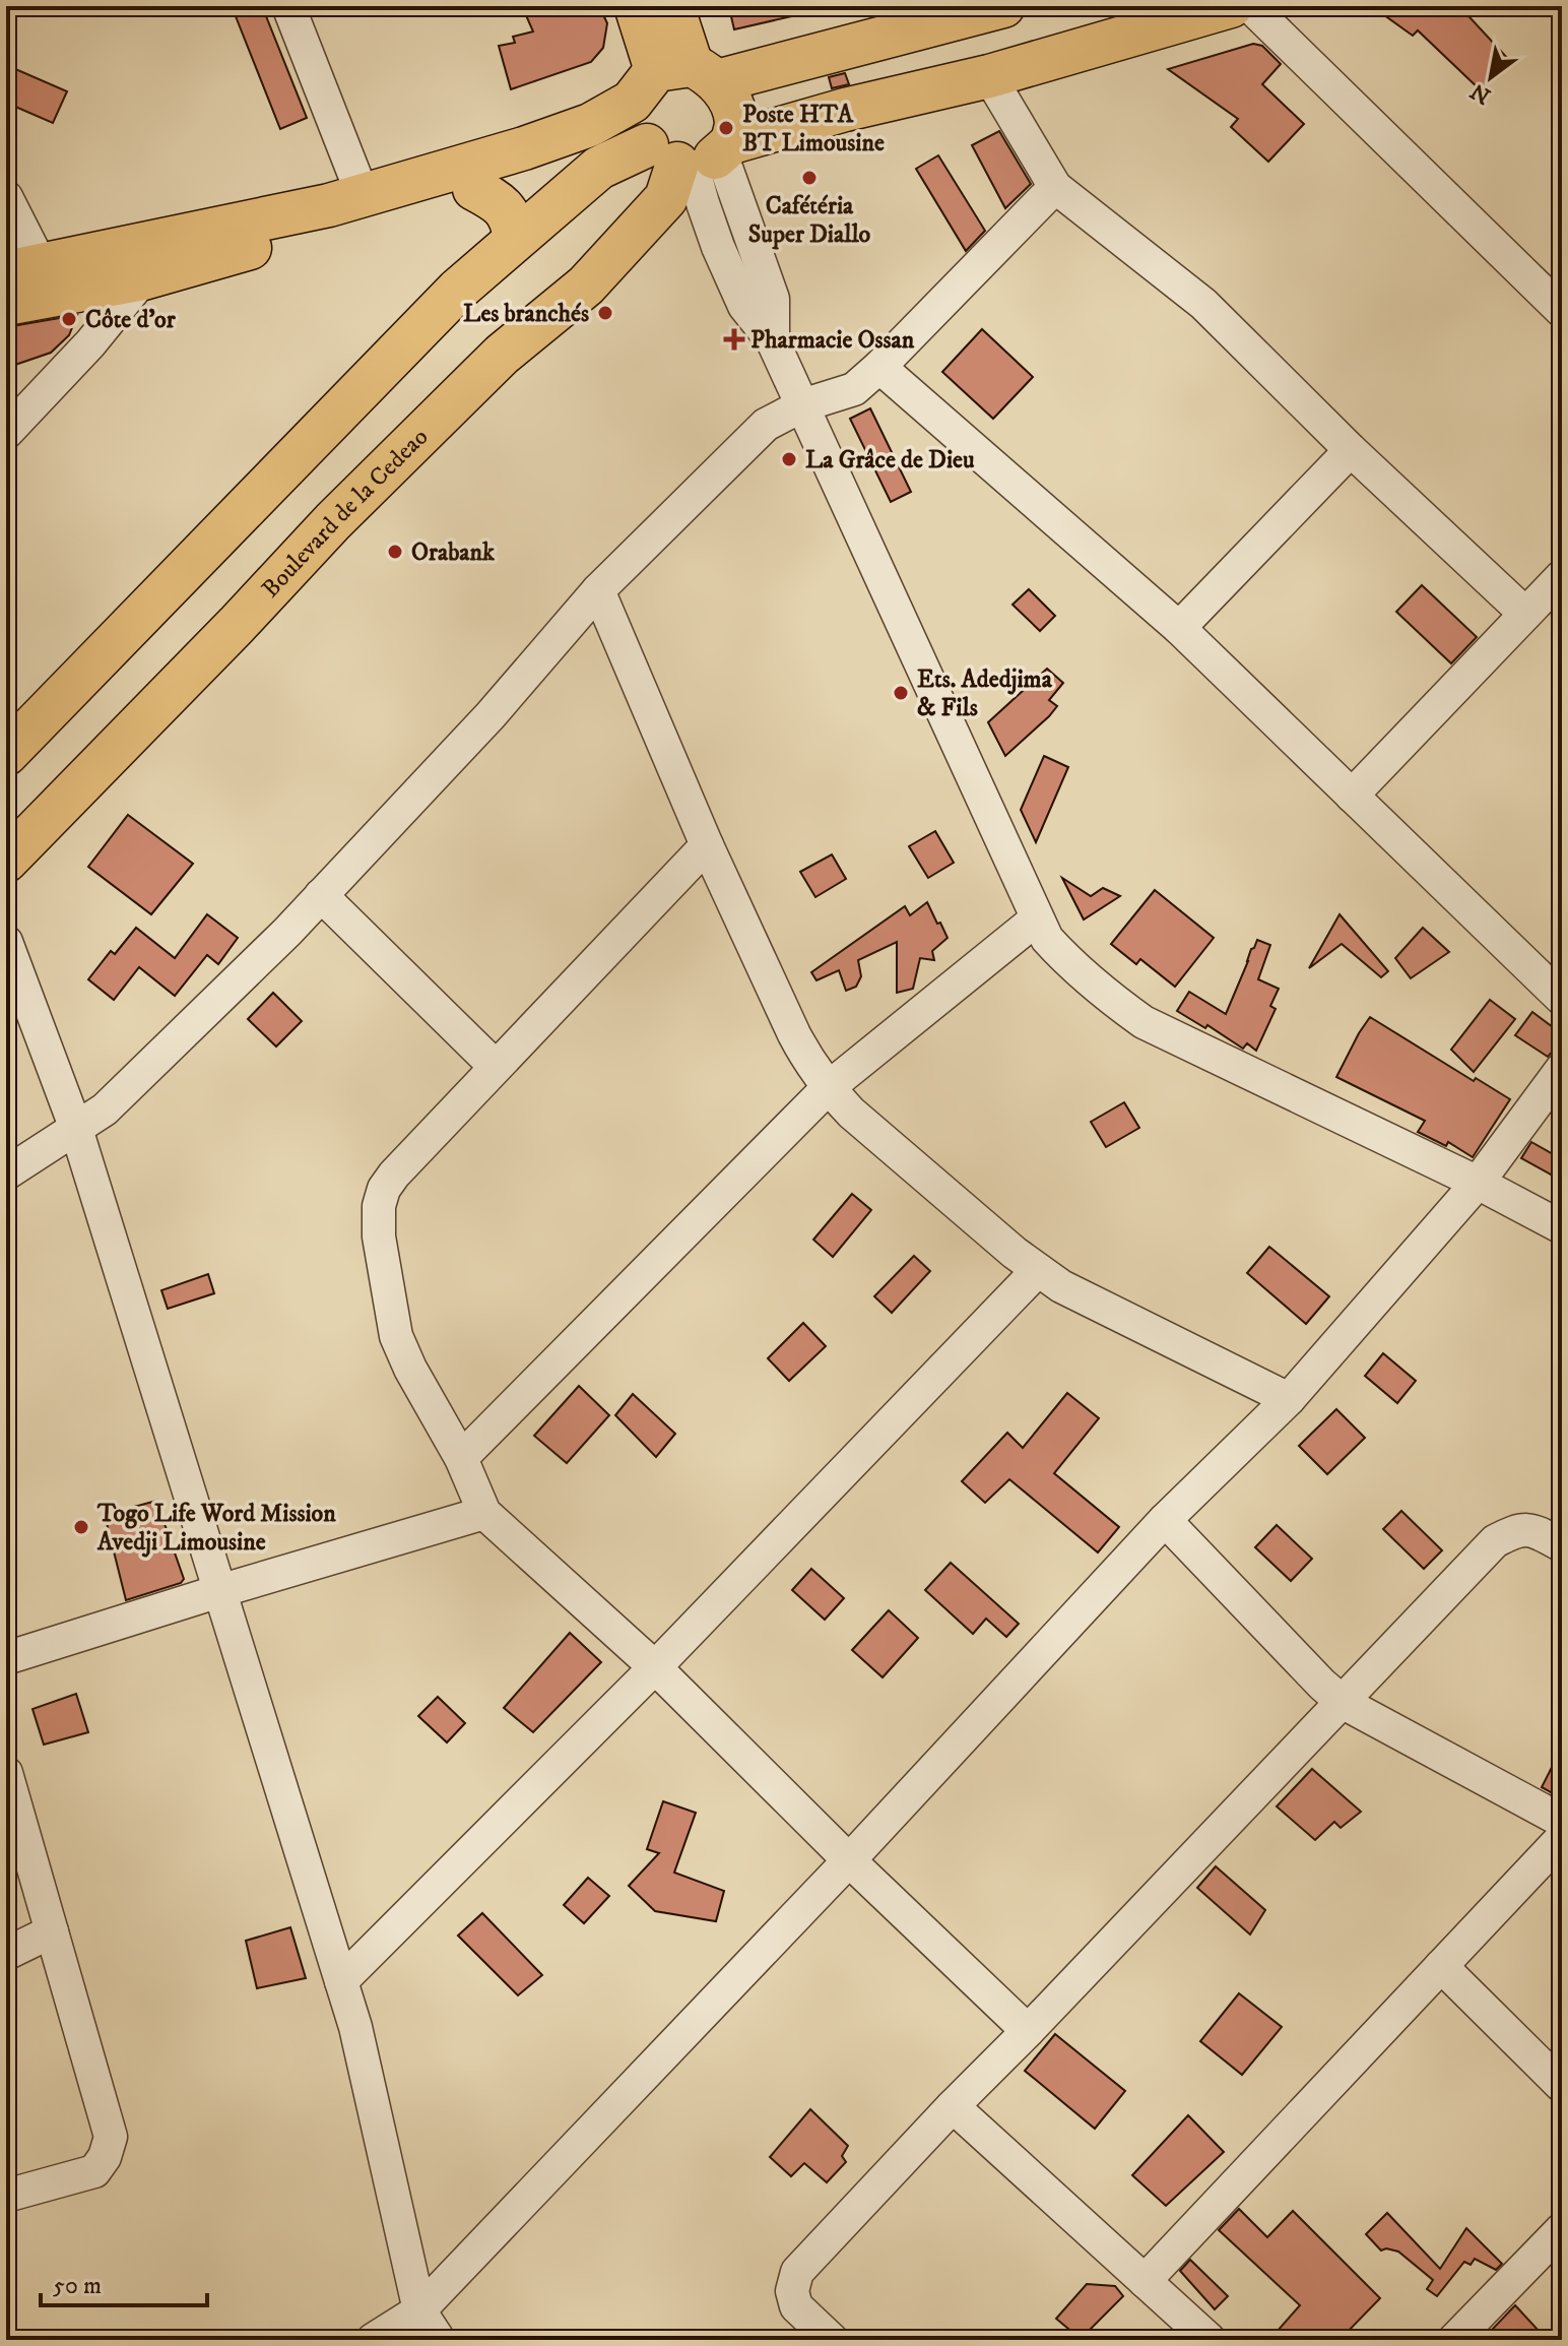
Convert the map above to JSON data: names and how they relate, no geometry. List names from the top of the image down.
{
  "streets": {
    "main road": ["Boulevard de la Cedeao"]
  },
  "places": {
    "other": [
      "Poste HTA BT Limousine",
      "Cafétéria Super Diallo",
      "Les branchés",
      "Côte d'or",
      "La Grâce de Dieu",
      "Orabank",
      "Ets. Adedjima & Fils",
      "Togo Life Word Mission Avedji Limousine"
    ],
    "health": ["Pharmacie Ossan"]
  },
  "scale_bar": "50 m",
  "north": "bottom left"
}
